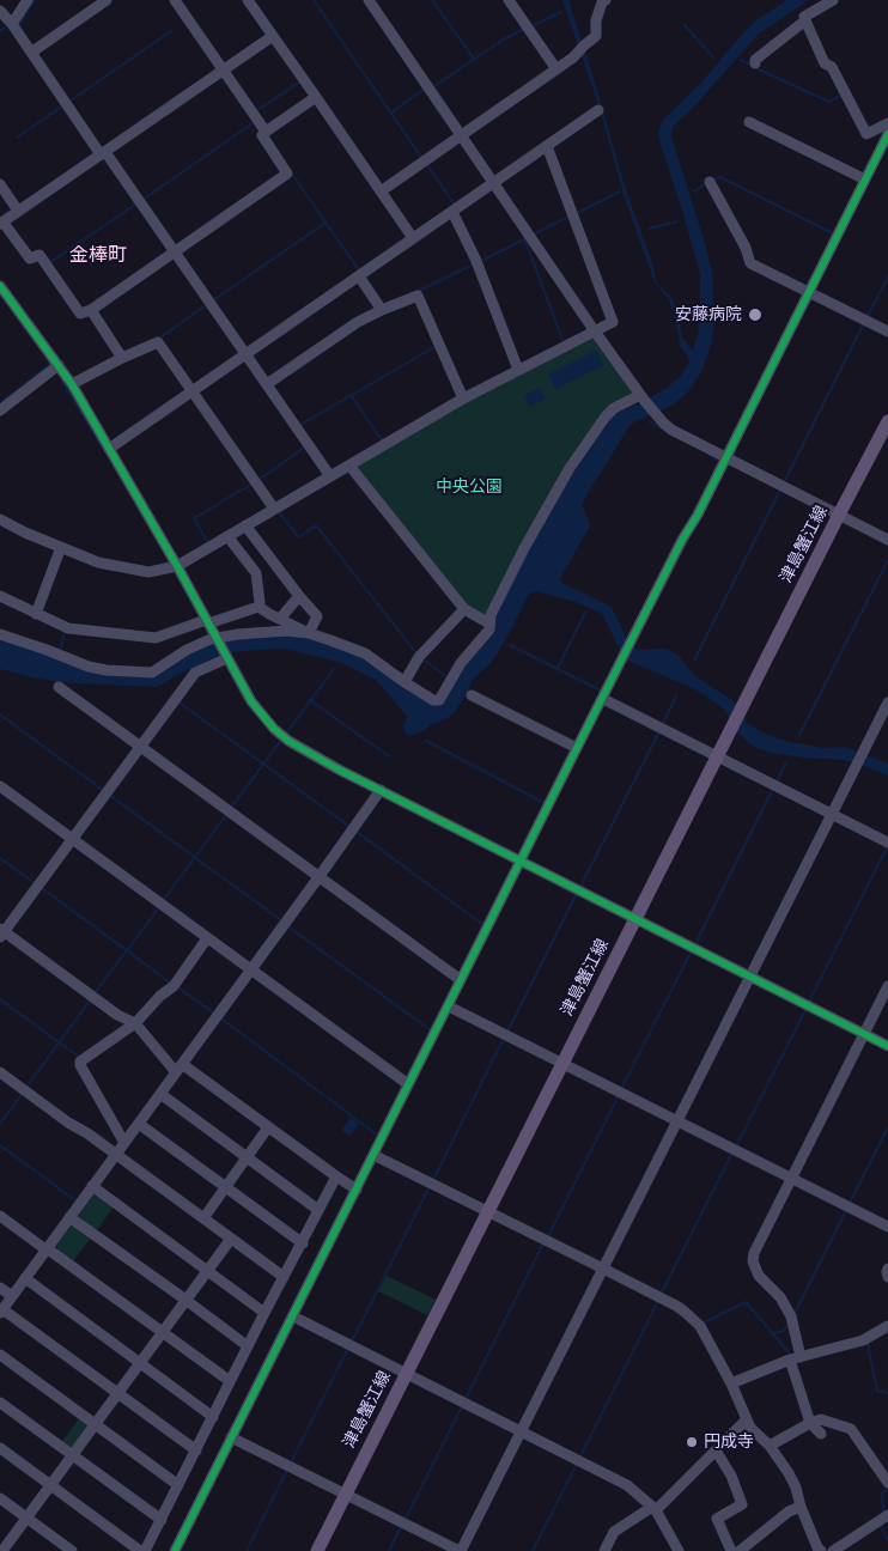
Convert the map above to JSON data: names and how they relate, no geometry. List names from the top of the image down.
{
  "streets": {
    "main road": ["津島蟹江線"]
  },
  "districts": ["金棒町"],
  "parks": ["中央公園"],
  "places": ["安藤病院", "円成寺"]
}
